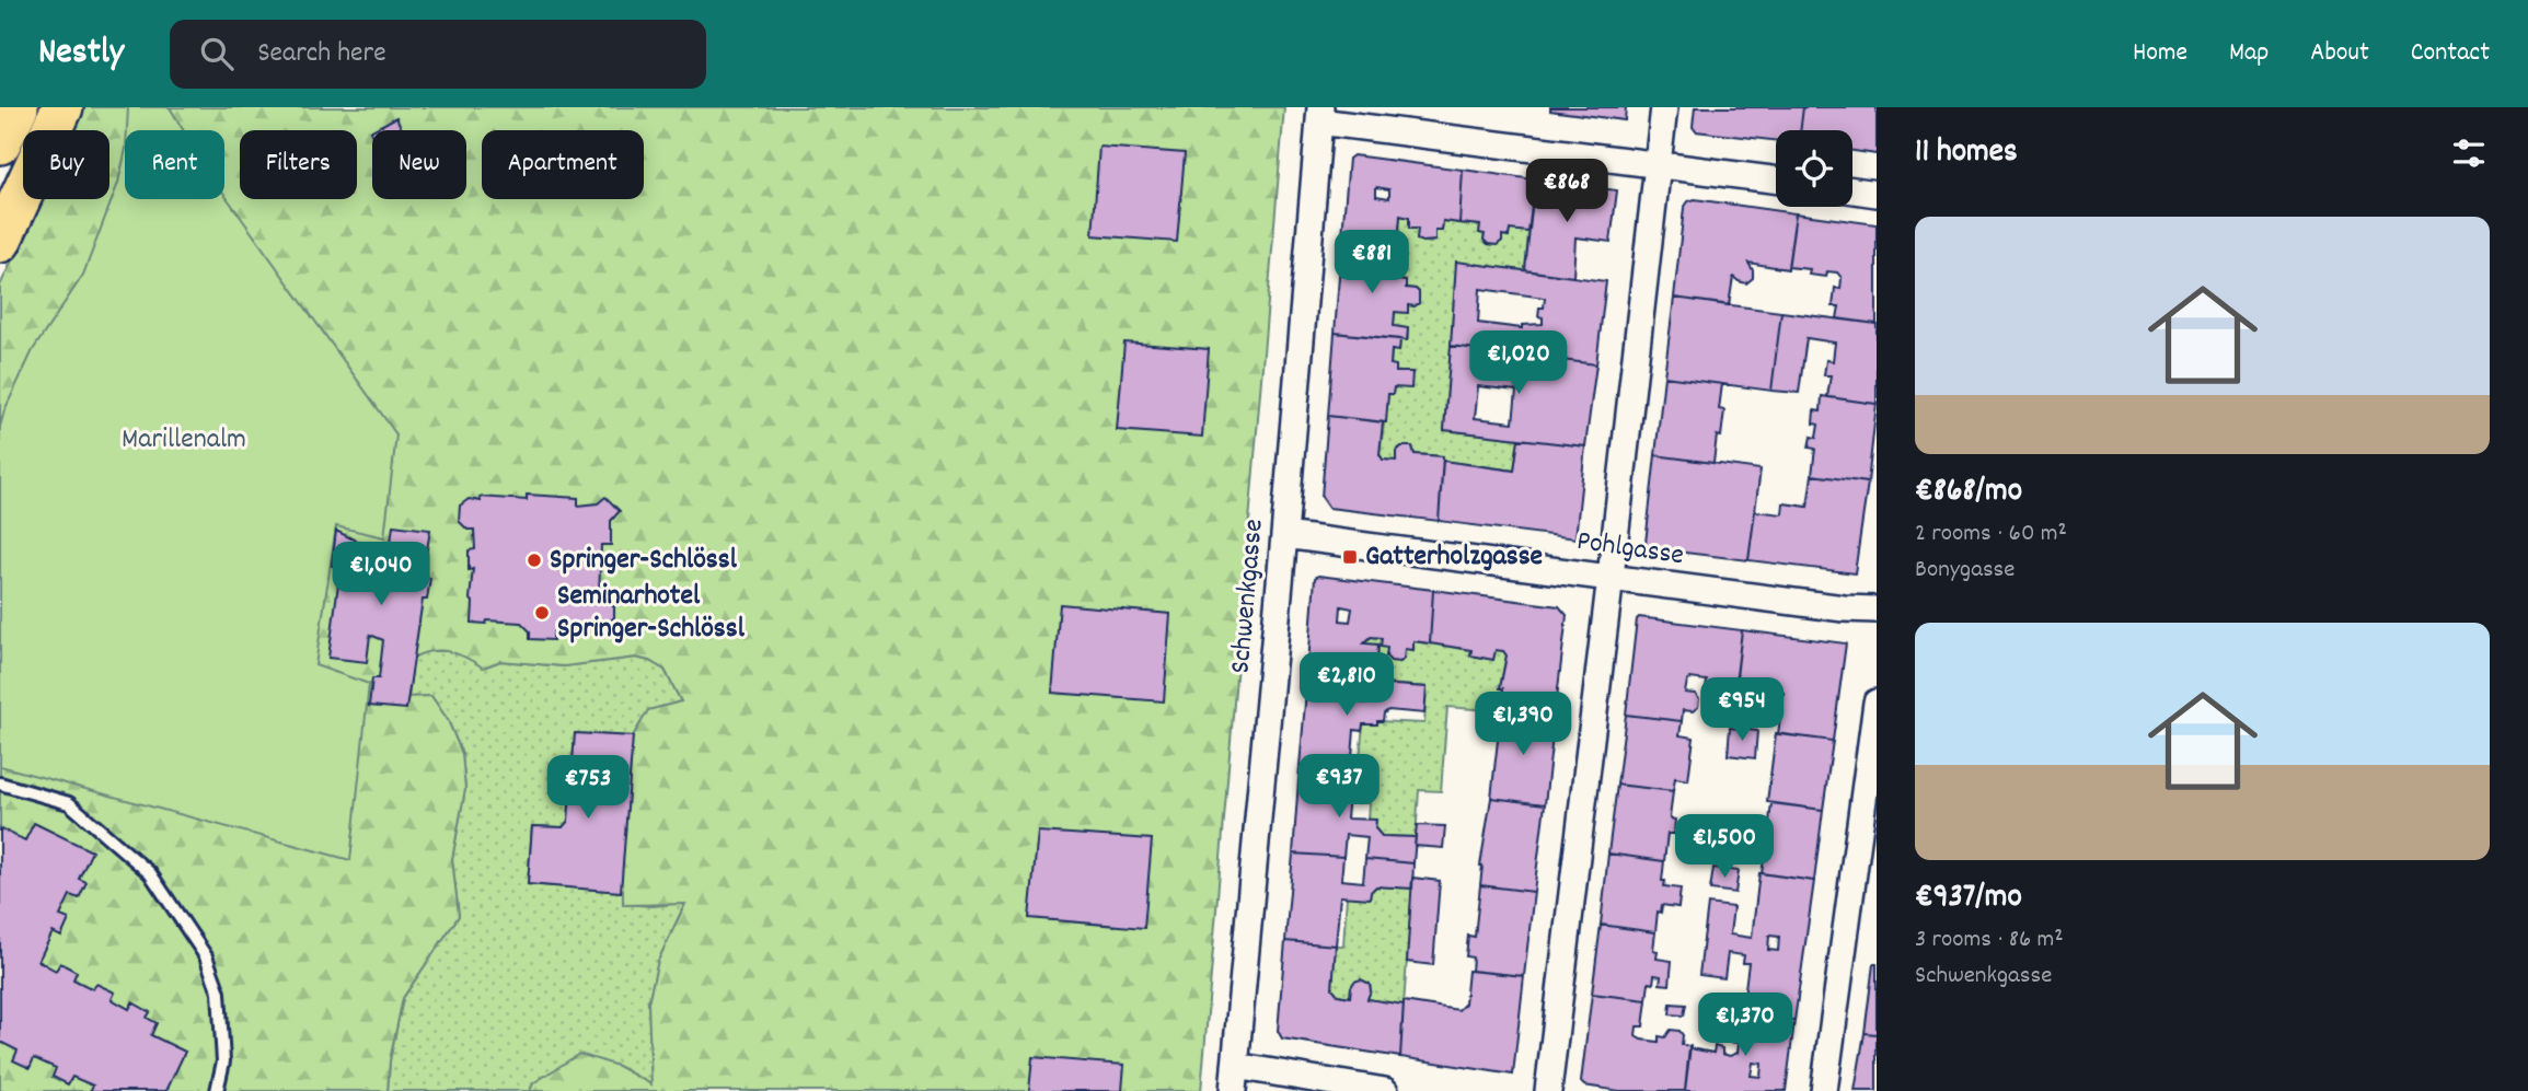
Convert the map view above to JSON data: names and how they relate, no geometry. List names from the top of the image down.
{
  "streets": {
    "street": ["Pohlgasse", "Schwenkgasse"]
  },
  "crossings": [
    ["Pohlgasse", "Schwenkgasse"]
  ],
  "parks": ["Marillenalm"],
  "places": {
    "transit": ["Gatterholzgasse"],
    "other": ["Springer-Schlössl", "Seminarhotel Springer-Schlössl"]
  },
  "page": {
    "header": "Nestly",
    "search": "Search here",
    "nav": [
      "Home",
      "Map",
      "About",
      "Contact"
    ],
    "heading": "11 homes",
    "chip": [
      "Buy",
      "Rent",
      "Filters",
      "New",
      "Apartment"
    ],
    "price": [
      "€868",
      "€881",
      "€1,020",
      "€1,040",
      "€2,810",
      "€954",
      "€1,390",
      "€937",
      "€753",
      "€1,500",
      "€1,370"
    ],
    "list": [
      {
        "name": "€868/mo",
        "note": "2 rooms · 60 m² · Bonygasse"
      },
      {
        "name": "€937/mo",
        "note": "3 rooms · 86 m² · Schwenkgasse"
      }
    ]
  }
}
